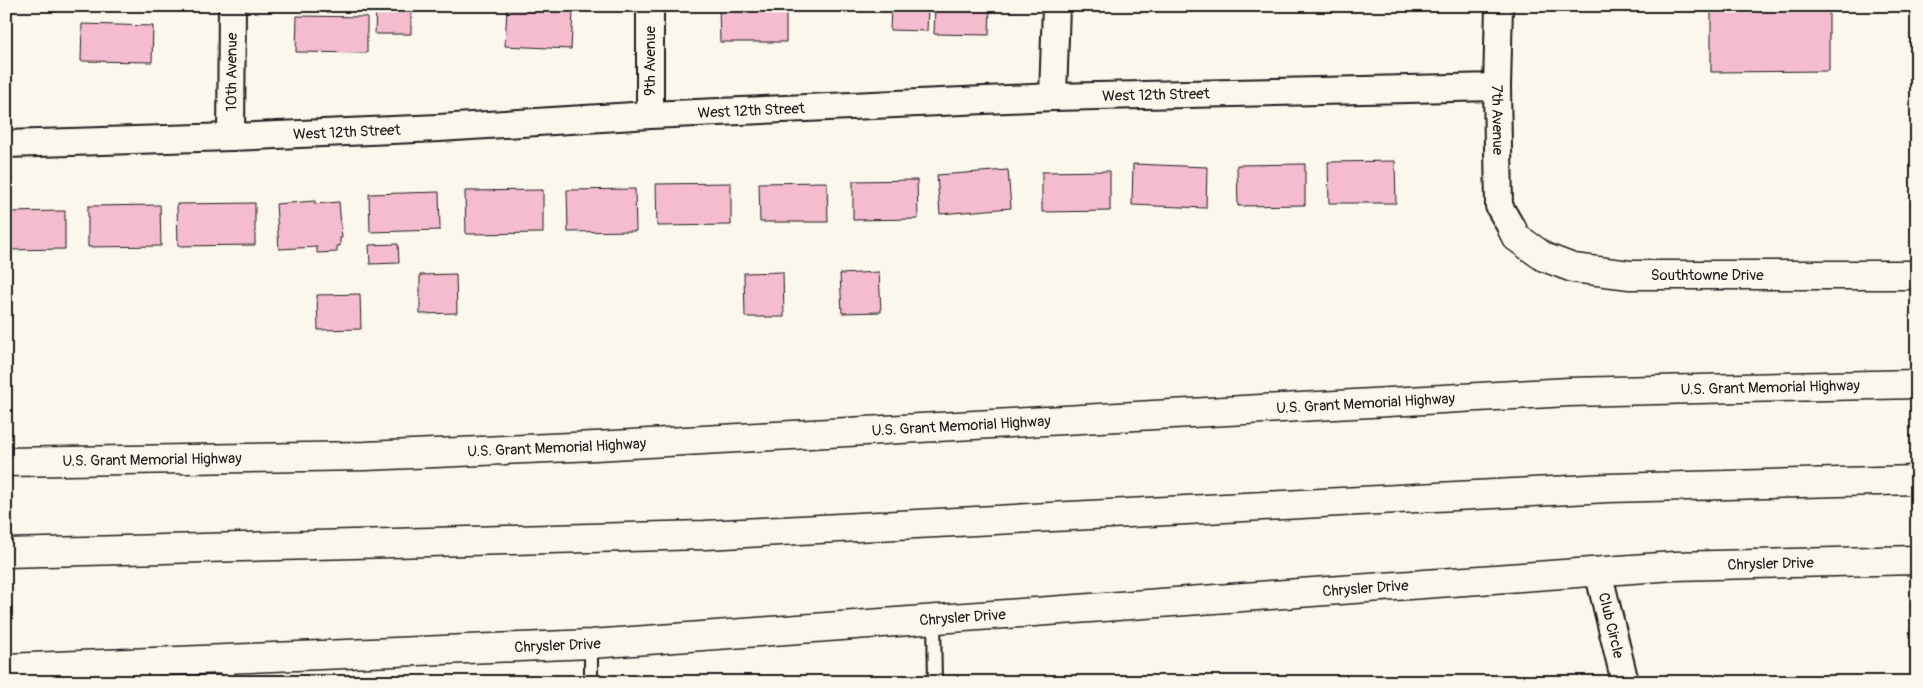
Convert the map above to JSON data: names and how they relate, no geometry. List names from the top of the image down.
{
  "streets": {
    "main road": ["Southtowne Drive", "U.S. Grant Memorial Highway", "Chrysler Drive"],
    "street": [
      "9th Avenue",
      "10th Avenue",
      "West 12th Street",
      "7th Avenue",
      "Club Circle"
    ]
  },
  "crossings": [
    ["9th Avenue", "West 12th Street"],
    ["10th Avenue", "West 12th Street"],
    ["West 12th Street", "7th Avenue"],
    ["7th Avenue", "Southtowne Drive"],
    ["Chrysler Drive", "Club Circle"]
  ]
}
